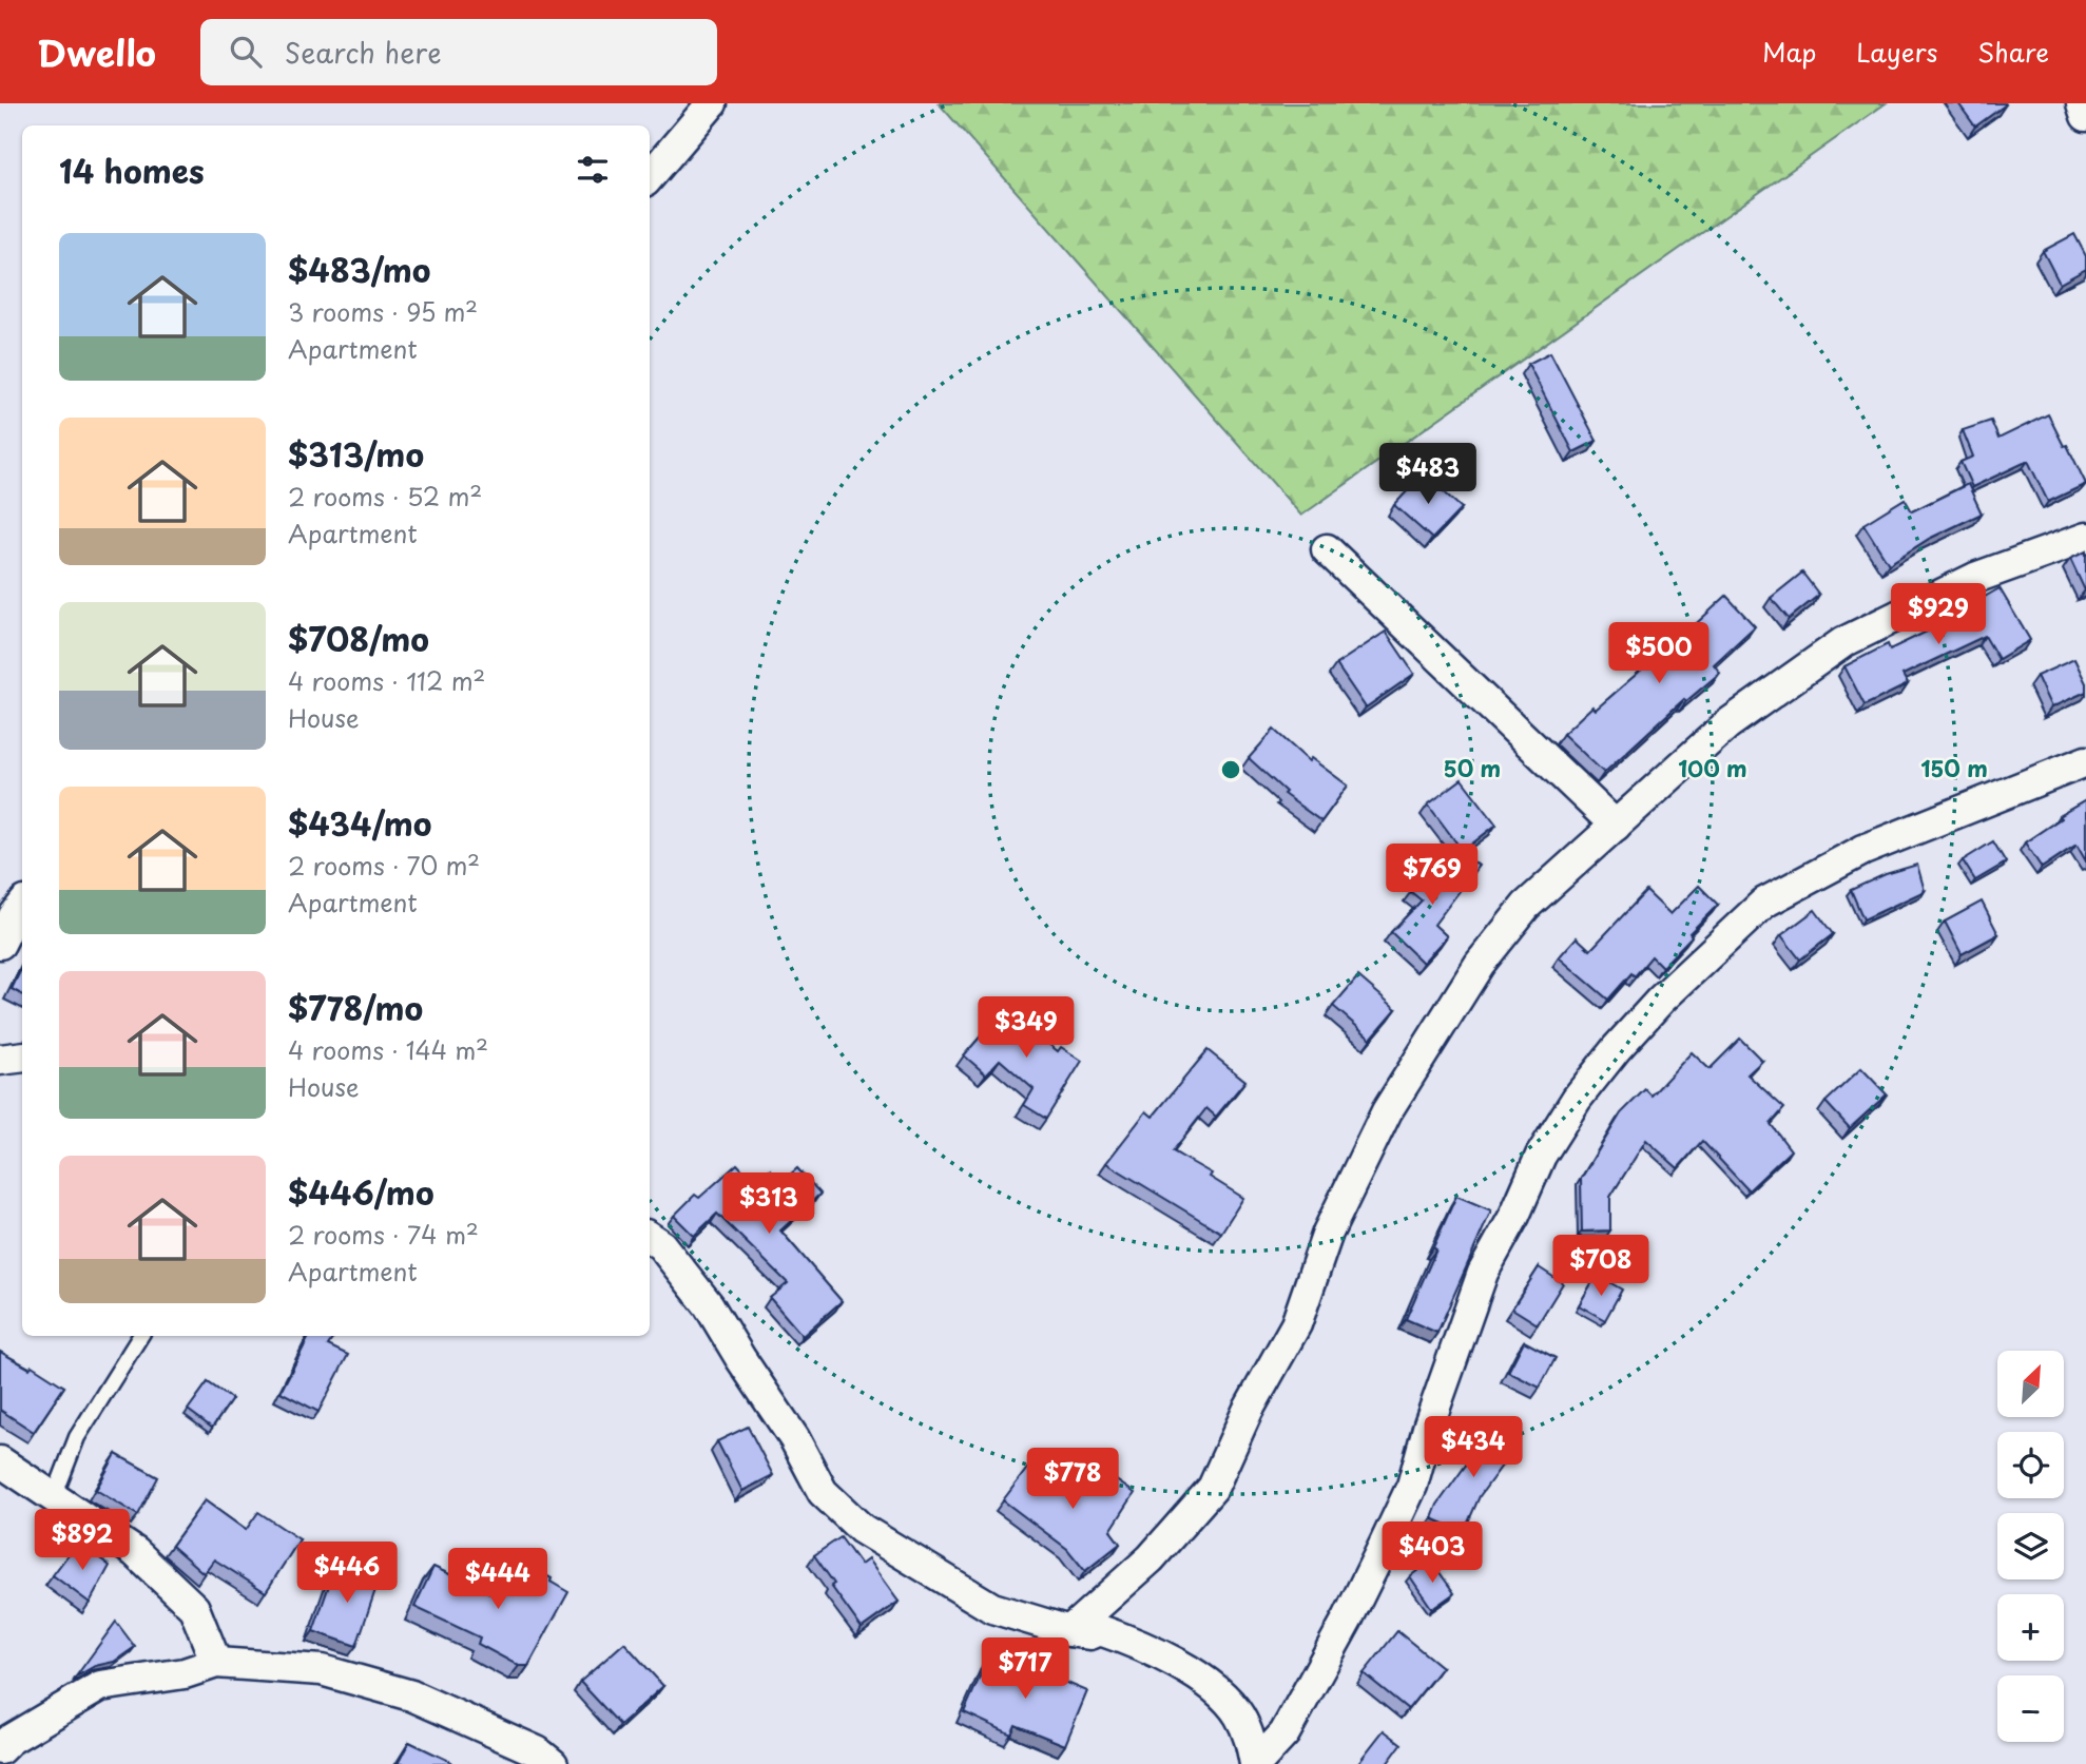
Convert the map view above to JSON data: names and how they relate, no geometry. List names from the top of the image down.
{
  "north": "top right",
  "page": {
    "header": "Dwello",
    "search": "Search here",
    "nav": ["Map", "Layers", "Share"],
    "heading": "14 homes",
    "list": [
      {
        "name": "$483/mo",
        "note": "3 rooms · 95 m² · Apartment"
      },
      {
        "name": "$313/mo",
        "note": "2 rooms · 52 m² · Apartment"
      },
      {
        "name": "$708/mo",
        "note": "4 rooms · 112 m² · House"
      },
      {
        "name": "$434/mo",
        "note": "2 rooms · 70 m² · Apartment"
      },
      {
        "name": "$778/mo",
        "note": "4 rooms · 144 m² · House"
      },
      {
        "name": "$446/mo",
        "note": "2 rooms · 74 m² · Apartment"
      }
    ],
    "price": [
      "$483",
      "$929",
      "$500",
      "$769",
      "$349",
      "$313",
      "$708",
      "$434",
      "$778",
      "$892",
      "$403",
      "$446",
      "$444",
      "$717"
    ],
    "map_buttons": ["+", "−"]
  },
  "rings": ["50 m", "100 m", "150 m"]
}
